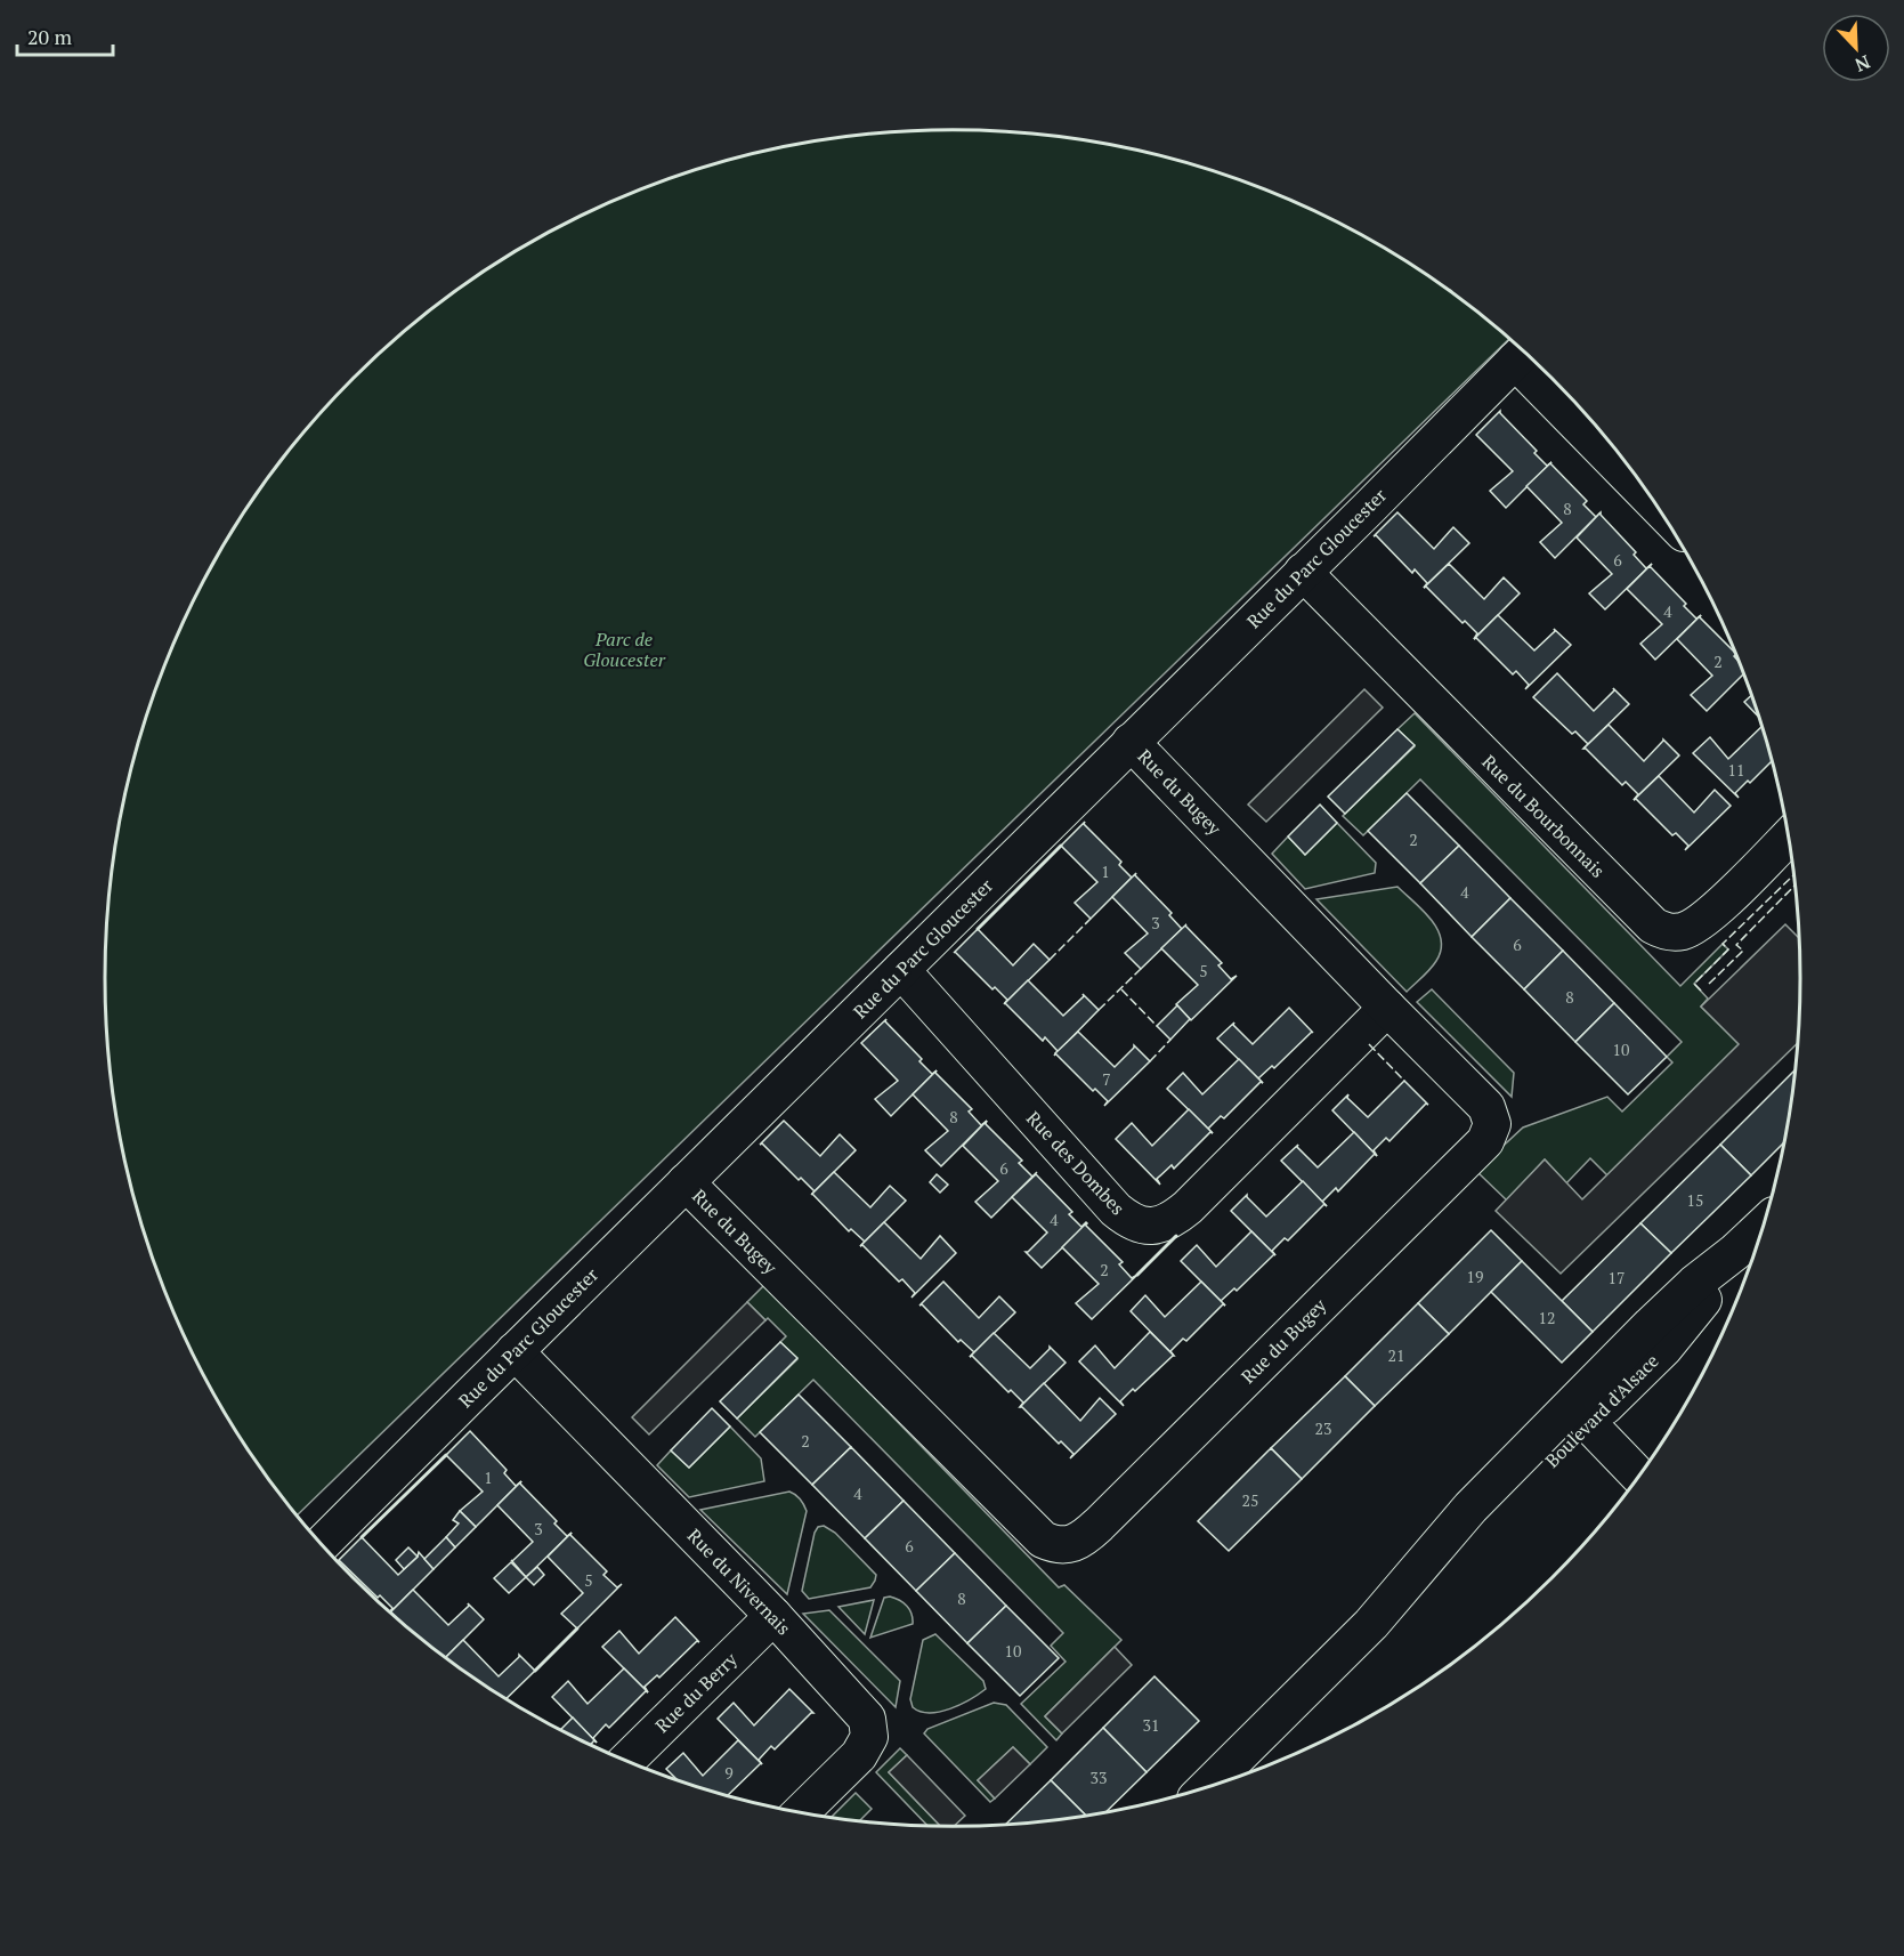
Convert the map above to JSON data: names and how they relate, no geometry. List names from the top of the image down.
{
  "streets": {
    "street": [
      "Rue du Parc Gloucester",
      "Rue du Bugey",
      "Rue du Bourbonnais",
      "Rue des Dombes",
      "Boulevard d'Alsace",
      "Rue du Nivernais",
      "Rue du Berry"
    ]
  },
  "crossings": [
    ["Rue du Parc Gloucester", "Rue du Bugey"],
    ["Rue du Parc Gloucester", "Rue du Bourbonnais"],
    ["Rue du Parc Gloucester", "Rue des Dombes"],
    ["Rue du Parc Gloucester", "Rue du Nivernais"],
    ["Rue du Bugey", "Rue des Dombes"],
    ["Rue du Nivernais", "Rue du Berry"]
  ],
  "parks": ["Parc de Gloucester"],
  "house_numbers": [
    "8",
    "6",
    "4",
    "2",
    "11",
    "2",
    "1",
    "4",
    "3",
    "6",
    "5",
    "8",
    "10",
    "7",
    "8",
    "6",
    "15",
    "4",
    "2",
    "19",
    "17",
    "12",
    "21",
    "23",
    "2",
    "1",
    "4",
    "25",
    "3",
    "6",
    "5",
    "8",
    "10",
    "31",
    "9",
    "33"
  ],
  "scale_bar": "20 m",
  "north": "bottom right"
}
